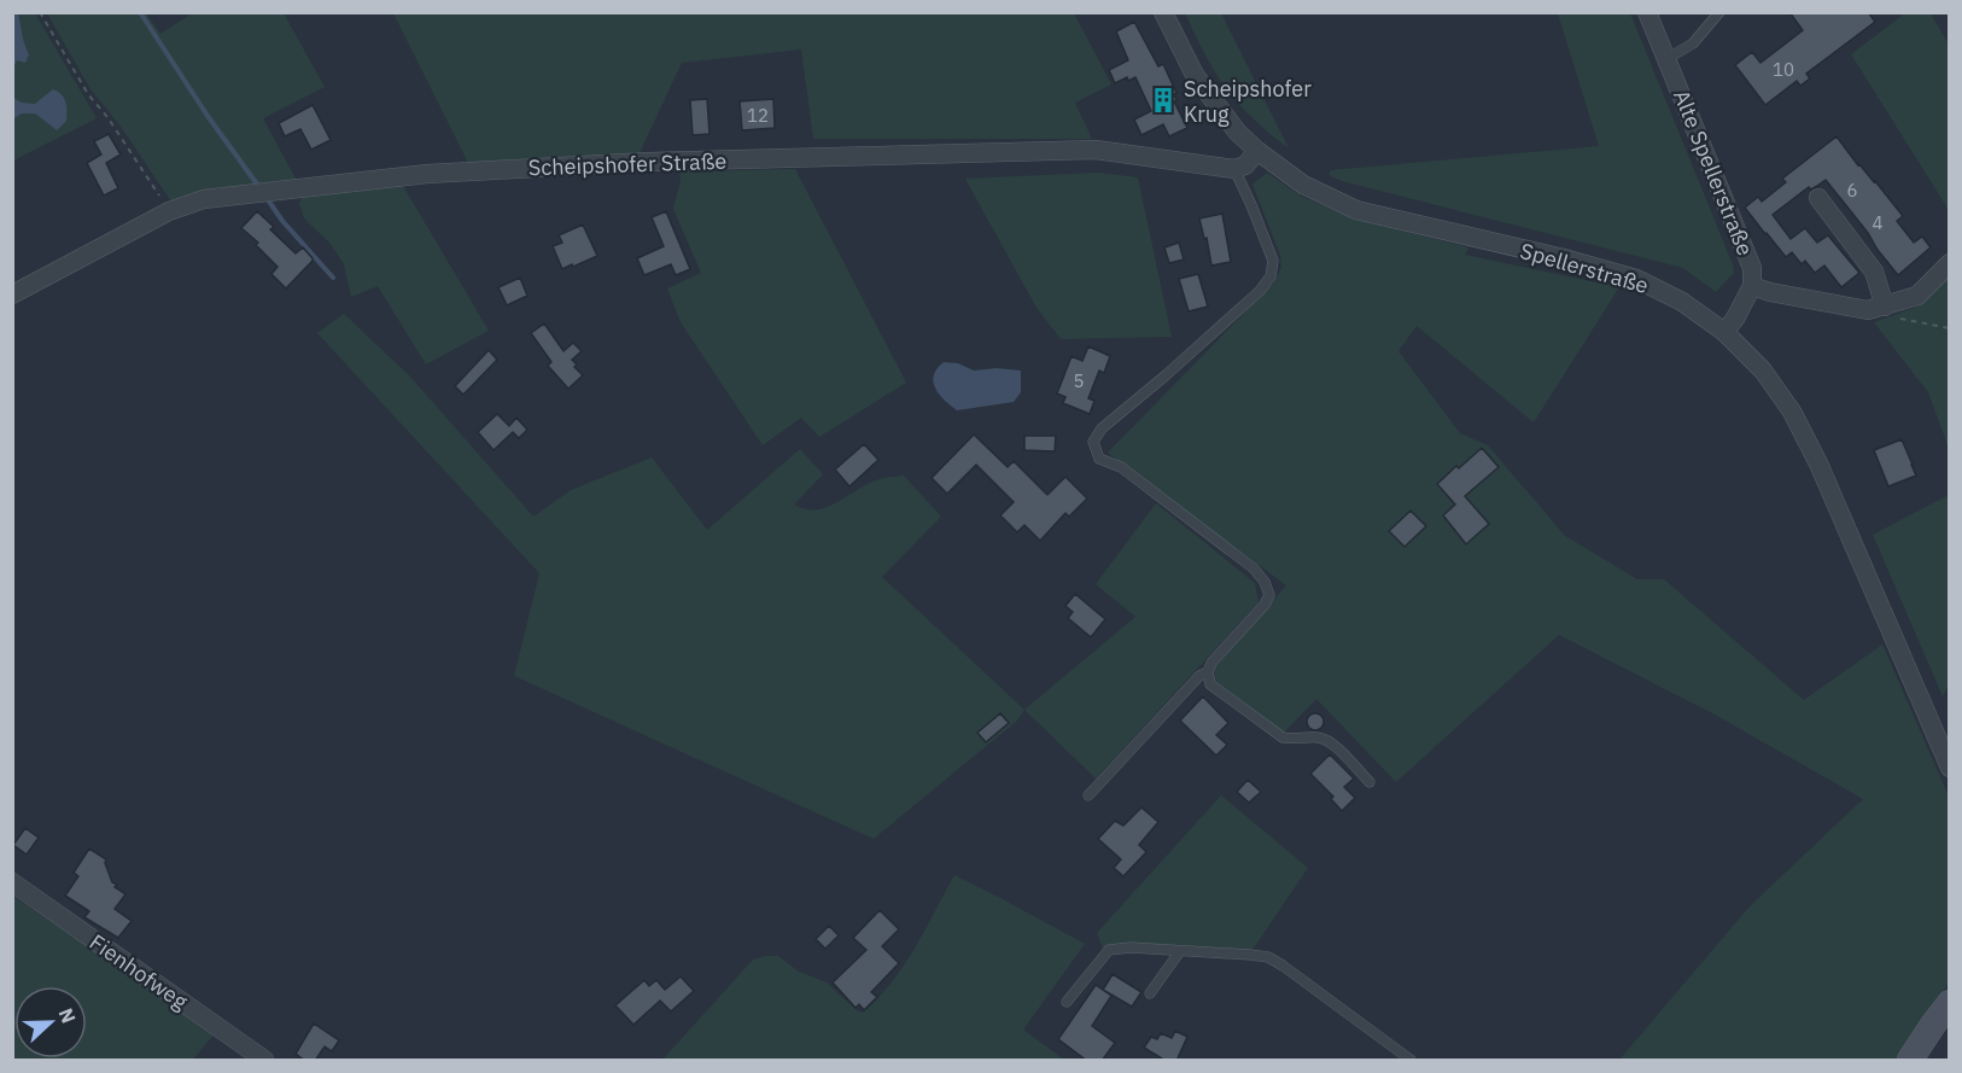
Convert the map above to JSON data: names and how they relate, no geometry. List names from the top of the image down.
{
  "streets": {
    "street": [
      "Scheipshofer Straße",
      "Alte Spellerstraße",
      "Spellerstraße",
      "Fienhofweg"
    ]
  },
  "crossings": [
    ["Alte Spellerstraße", "Spellerstraße"]
  ],
  "places": {
    "building": ["Scheipshofer Krug"]
  },
  "house_numbers": [
    "10",
    "12",
    "6",
    "4",
    "5"
  ],
  "north": "right"
}
